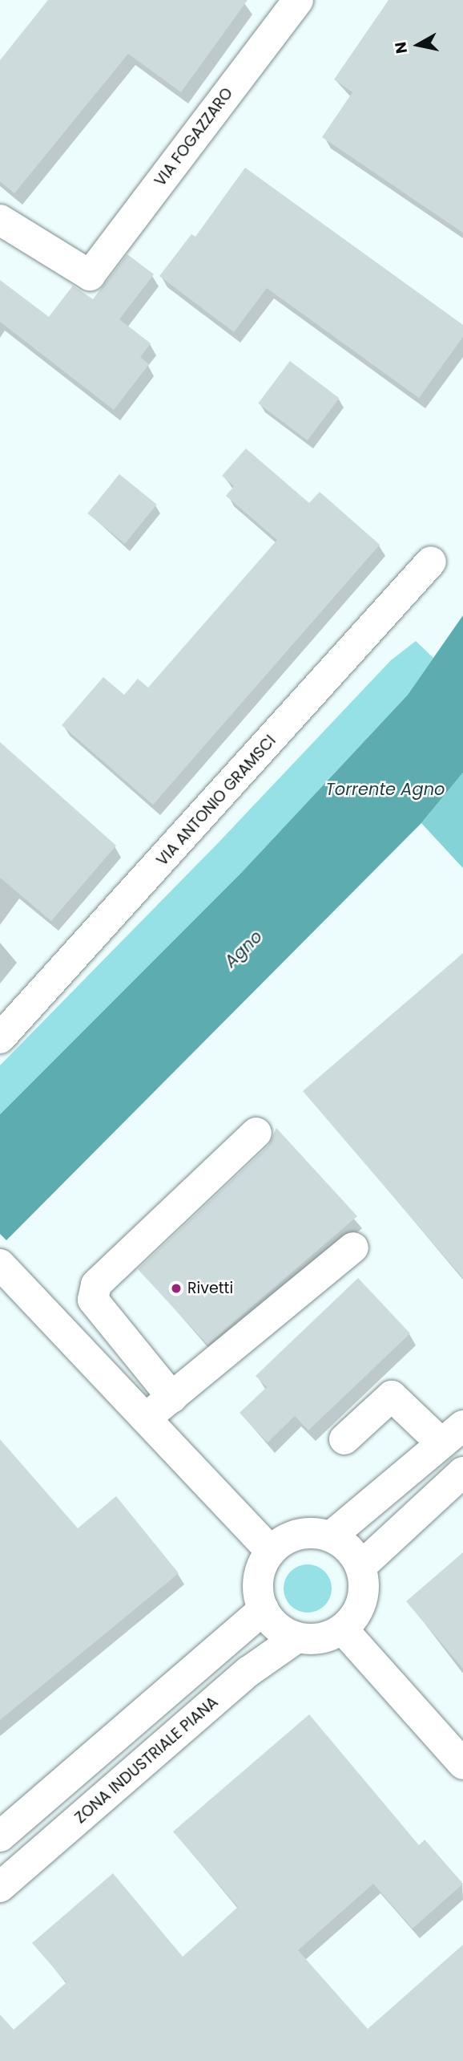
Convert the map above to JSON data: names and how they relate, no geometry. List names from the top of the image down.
{
  "streets": {
    "main road": ["VIA FOGAZZARO", "VIA ANTONIO GRAMSCI", "ZONA INDUSTRIALE PIANA"]
  },
  "water": ["Torrente Agno", "Agno"],
  "places": ["Rivetti"],
  "north": "left"
}
